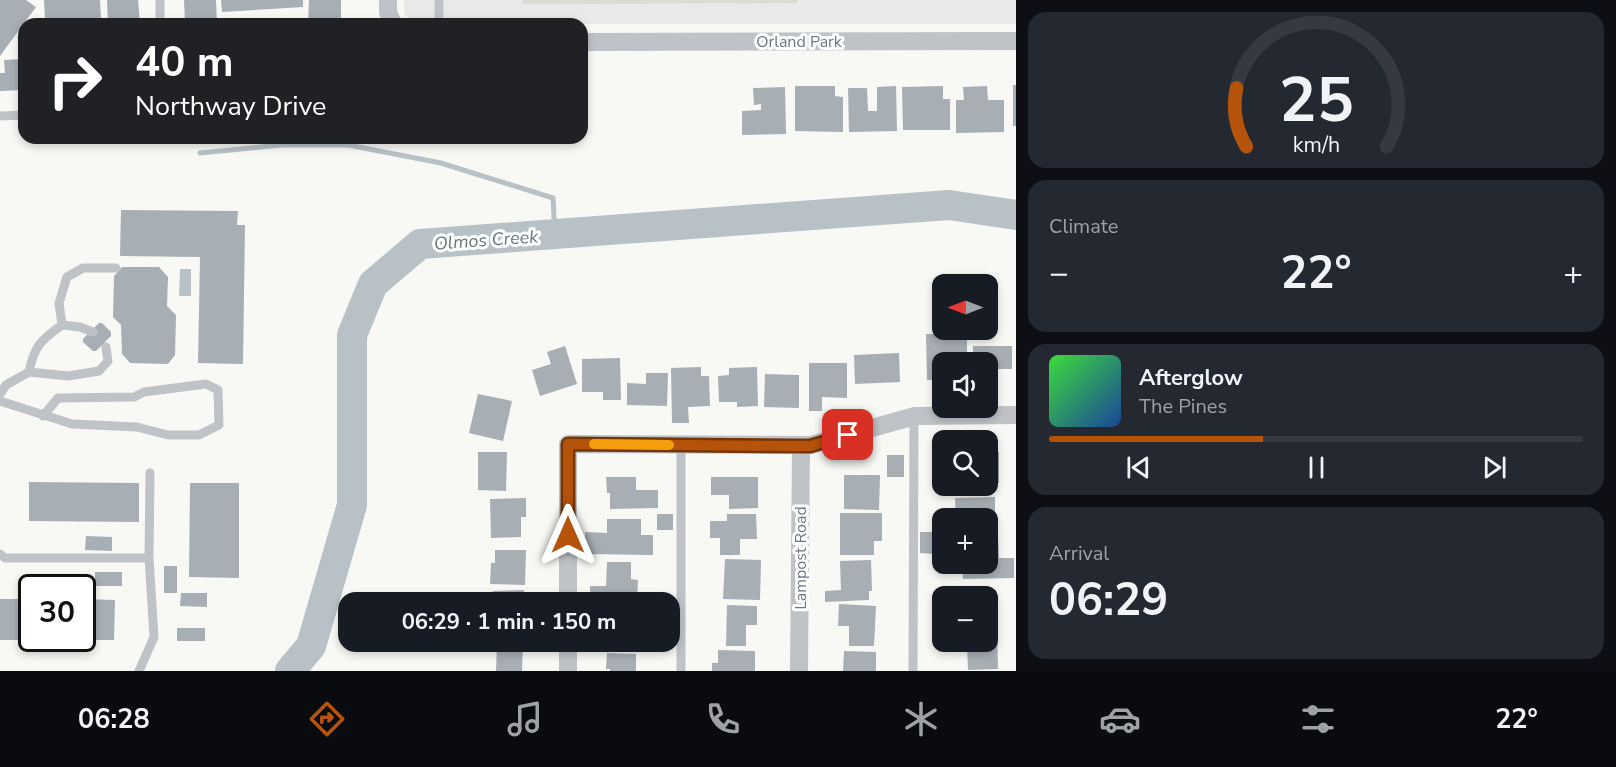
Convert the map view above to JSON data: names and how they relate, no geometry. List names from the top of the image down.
{
  "streets": {
    "street": ["Orland Park", "Lampost Road"]
  },
  "water": ["Olmos Creek"],
  "north": "left",
  "page": {
    "turn": ["40 m", "Northway Drive"],
    "tile": [
      "Climate",
      ["Arrival", "06:29"]
    ],
    "heat": ["−", "22°", "+"],
    "map_buttons": ["+", "−"],
    "song": ["Afterglow", "The Pines"],
    "limit": "30",
    "trip": "06:29 · 1 min · 150 m",
    "tabs": ["06:28", "22°"],
    "gauge": ["25", "km/h"]
  }
}
